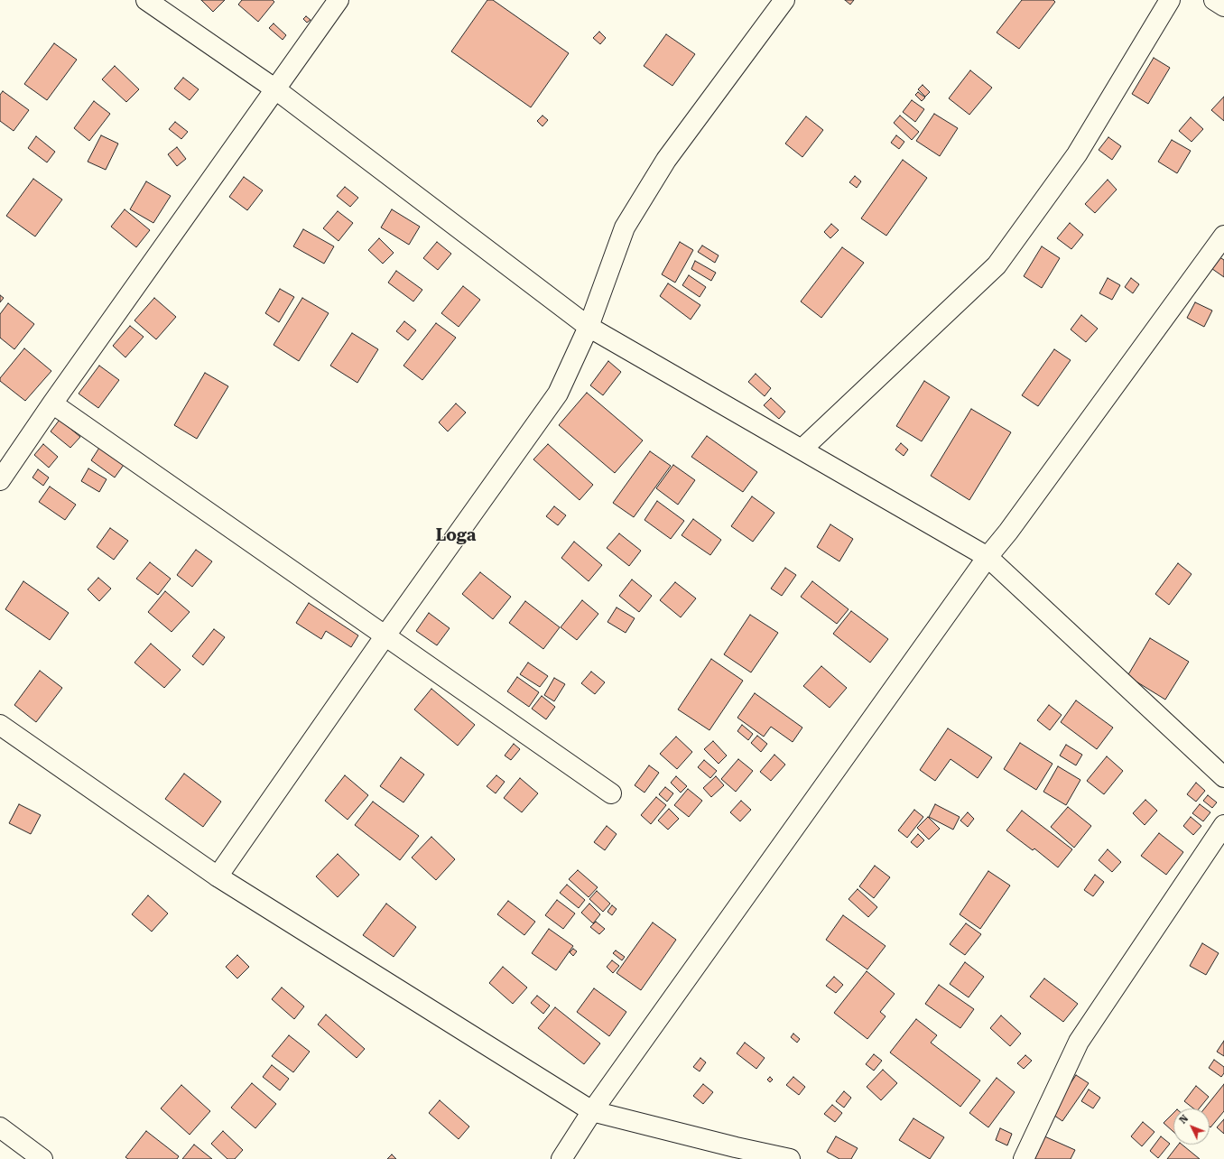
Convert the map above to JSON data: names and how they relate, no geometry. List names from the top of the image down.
{
  "districts": ["Loga"],
  "north": "top left"
}
